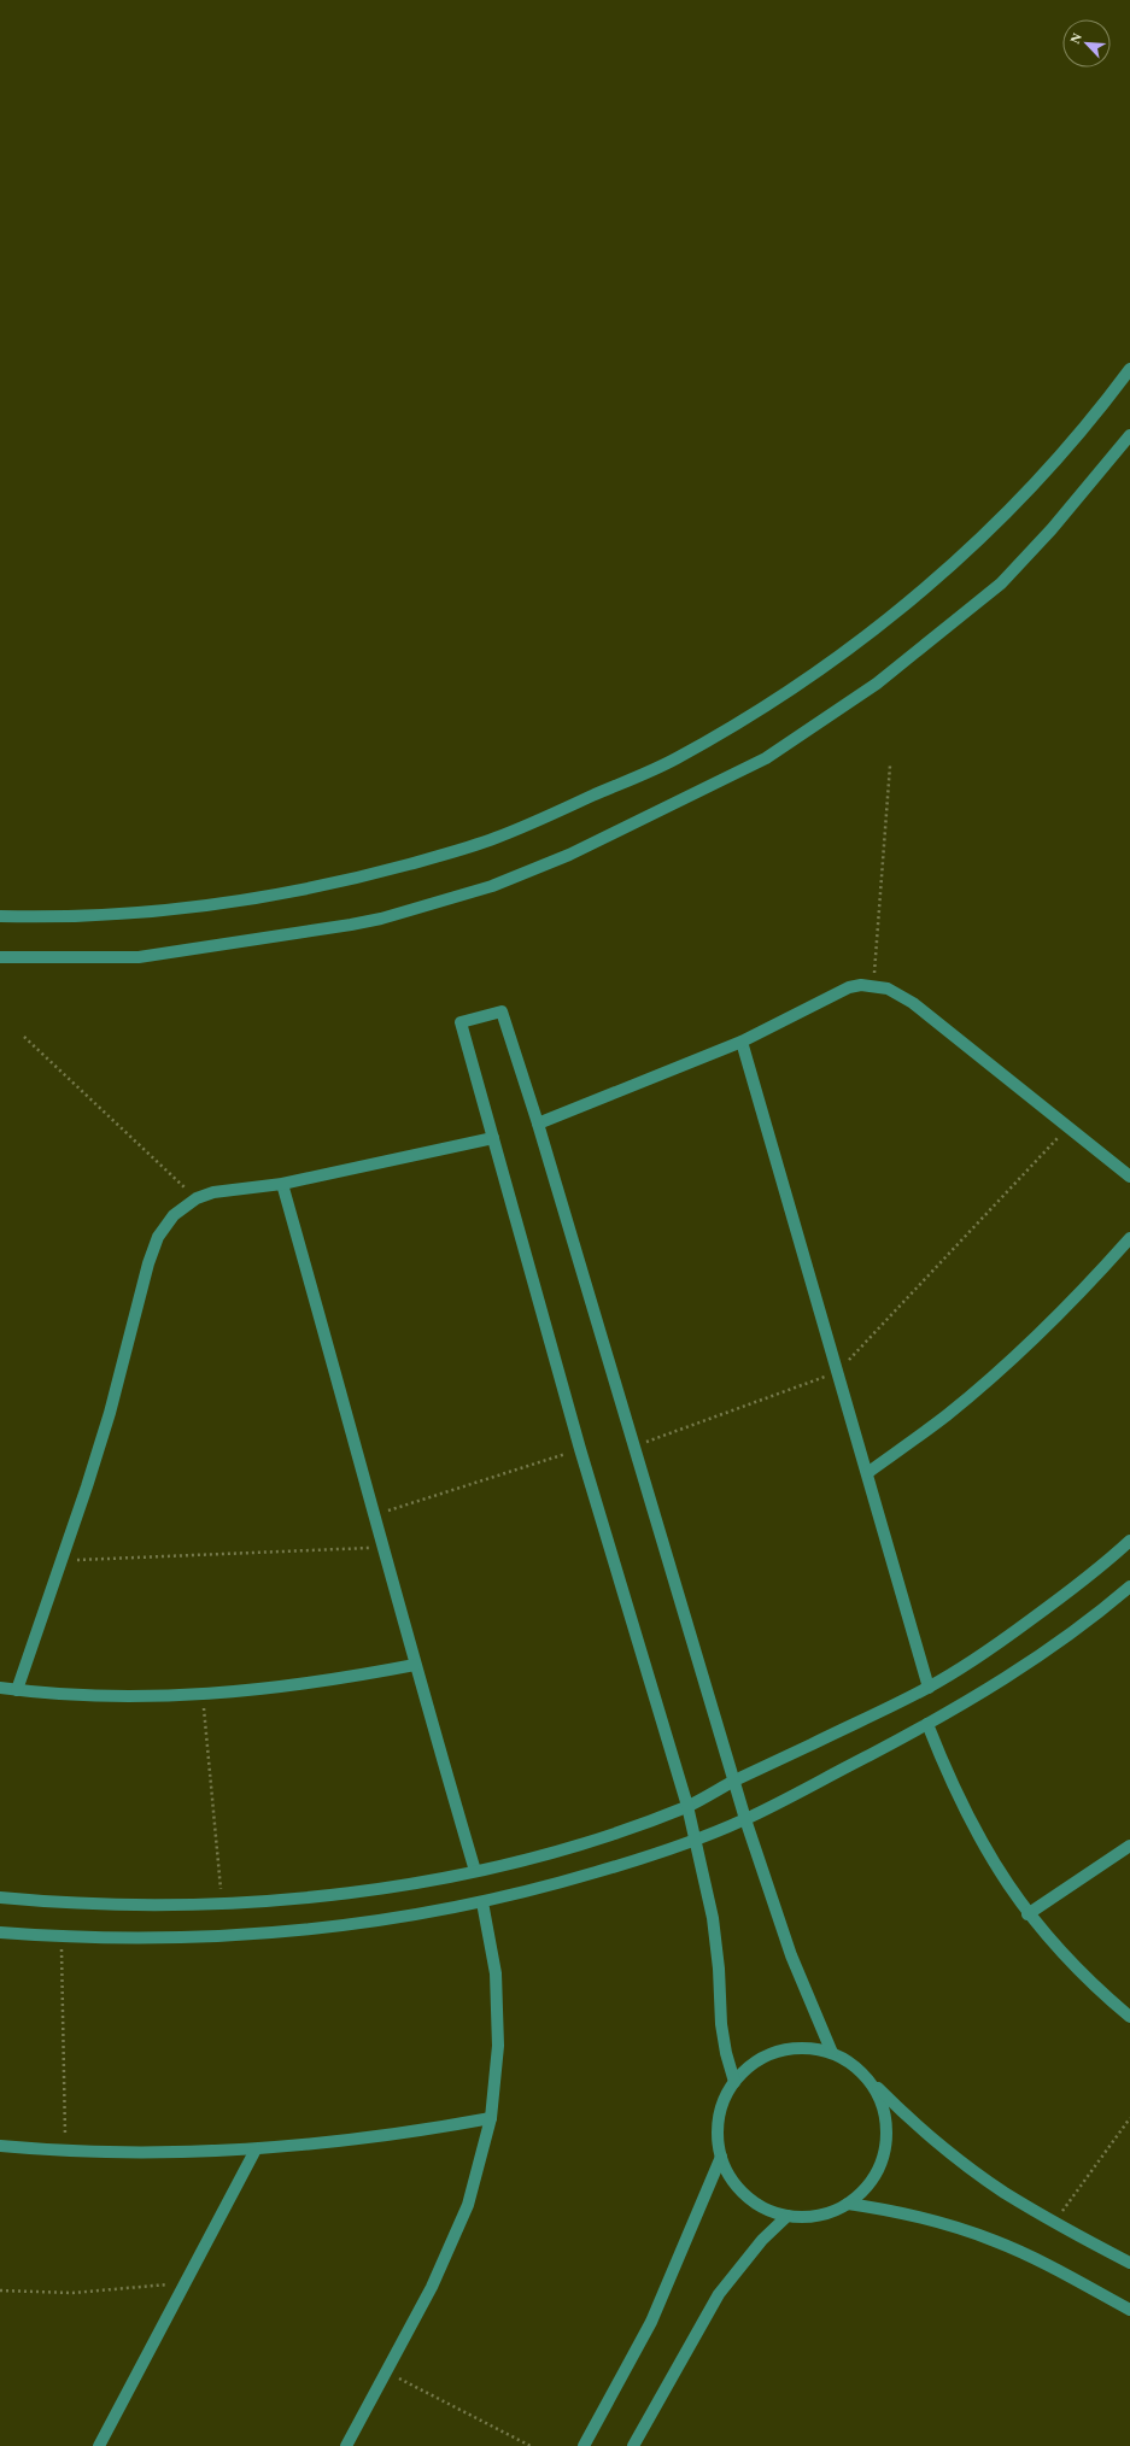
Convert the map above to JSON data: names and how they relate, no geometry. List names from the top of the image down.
{
  "north": "top left"
}
